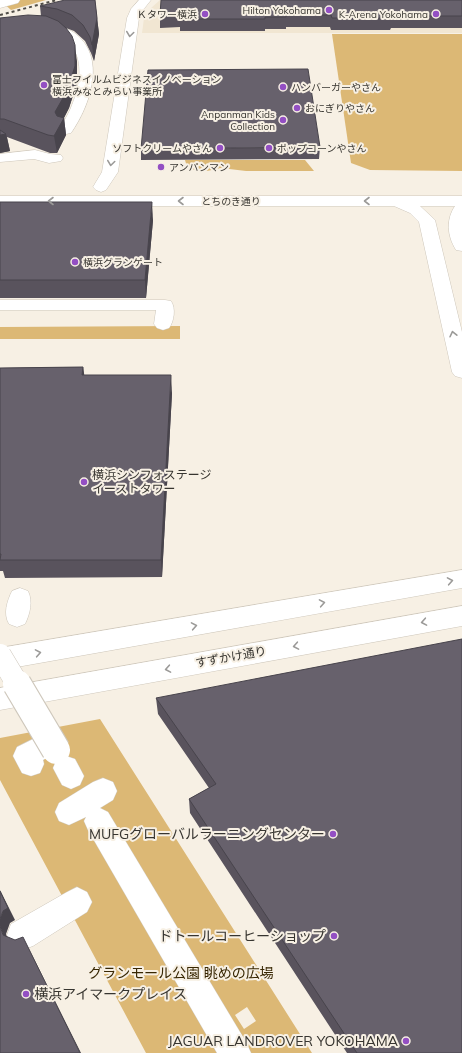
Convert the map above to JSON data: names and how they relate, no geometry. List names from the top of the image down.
{
  "streets": {
    "street": ["とちのき通り", "すずかけ通り"]
  },
  "parks": ["グランモール公園 眺めの広場"],
  "places": [
    "Hilton Yokohama",
    "Ｋタワー横浜",
    "K-Arena Yokohama",
    "富士フイルムビジネスイノベーション 横浜みなとみらい事業所",
    "ハンバーガーやさん",
    "おにぎりやさん",
    "Anpanman Kids Collection",
    "ソフトクリームやさん",
    "ポップコーンやさん",
    "アンパンマン",
    "横浜グランゲート",
    "横浜シンフォステージ イーストタワー",
    "MUFGグローバルラーニングセンター",
    "ドトールコーヒーショップ",
    "横浜アイマークプレイス",
    "JAGUAR LANDROVER YOKOHAMA"
  ]
}
